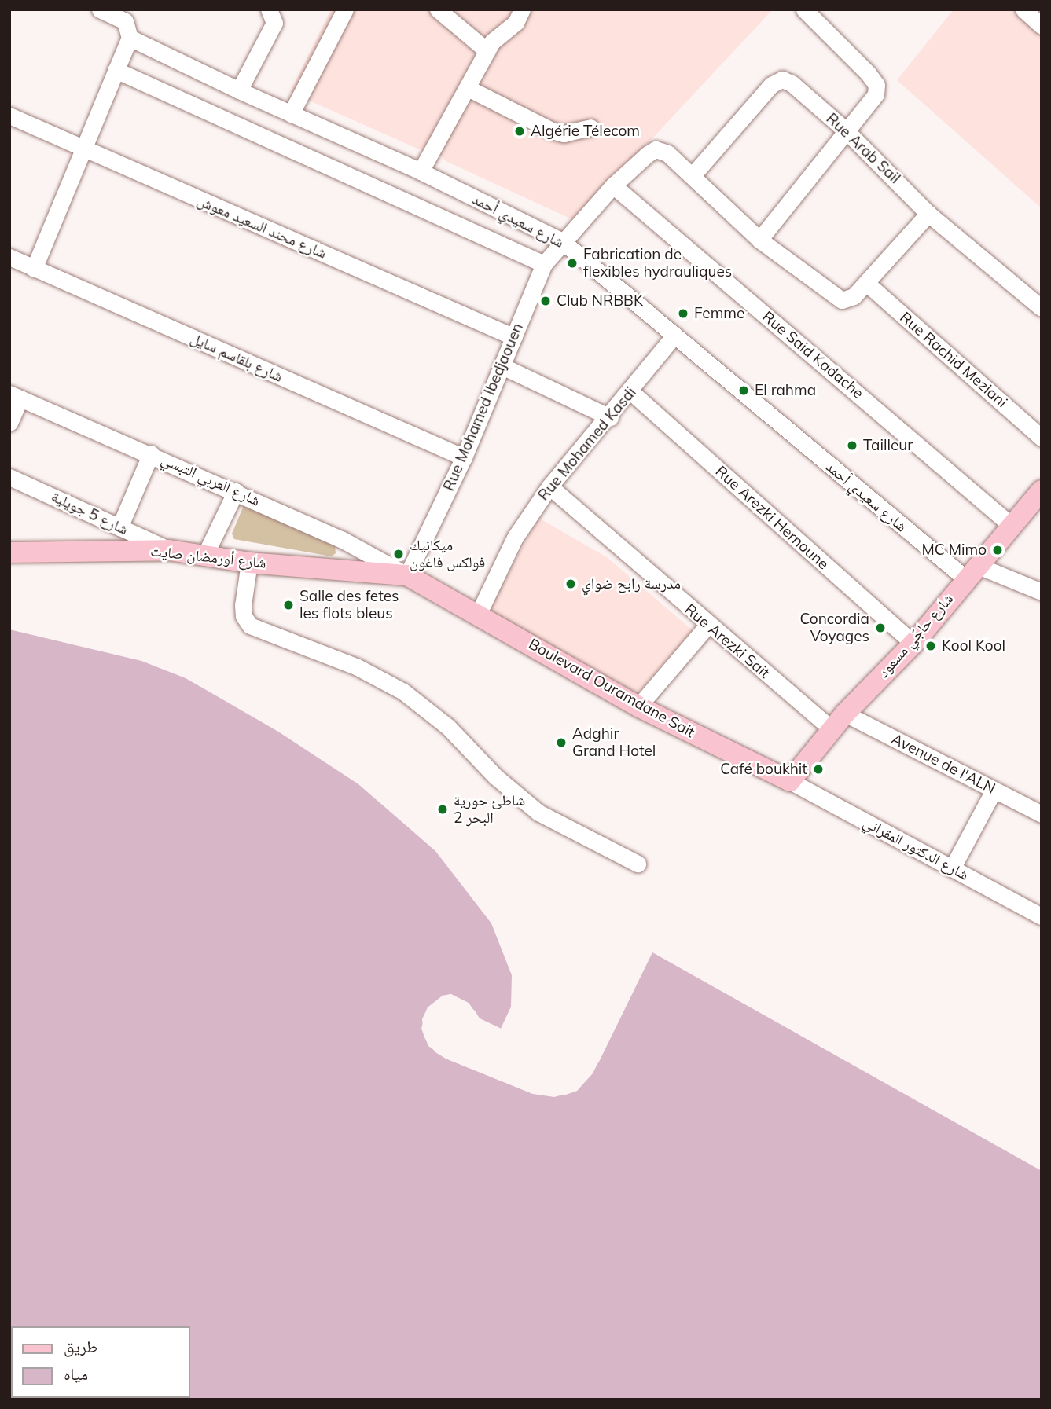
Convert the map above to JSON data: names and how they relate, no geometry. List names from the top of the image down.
{
  "streets": {
    "main road": ["شارع أورمضان صايت", "شارع حاجّي مسعود", "Boulevard Ouramdane Sait"],
    "street": [
      "Rue Arab Sail",
      "شارع سعيدي أحمد",
      "شارع محند السعيد معوش",
      "Rue Said Kadache",
      "شارع بلقاسم سايل",
      "Rue Rachid Meziani",
      "Rue Mohamed Ibedjaouen",
      "Rue Mohamed Kasdi",
      "شارع العربي التبسي",
      "شارع 5 جويلية",
      "Rue Arezki Hernoune",
      "Rue Arezki Sait",
      "Avenue de l'ALN",
      "شارع الدكتور المقراني"
    ]
  },
  "crossings": [
    ["Rue Arab Sail", "Rue Mohamed Ibedjaouen"],
    ["شارع سعيدي أحمد", "Rue Mohamed Ibedjaouen"],
    ["شارع سعيدي أحمد", "Rue Mohamed Kasdi"],
    ["شارع سعيدي أحمد", "شارع حاجّي مسعود"],
    ["شارع محند السعيد معوش", "Rue Mohamed Ibedjaouen"],
    ["Rue Said Kadache", "Rue Mohamed Ibedjaouen"],
    ["Rue Said Kadache", "شارع حاجّي مسعود"],
    ["شارع بلقاسم سايل", "Rue Mohamed Ibedjaouen"],
    ["Rue Mohamed Ibedjaouen", "شارع العربي التبسي"],
    ["Rue Mohamed Ibedjaouen", "شارع أورمضان صايت"],
    ["Rue Mohamed Ibedjaouen", "Boulevard Ouramdane Sait"],
    ["Rue Mohamed Kasdi", "Rue Arezki Hernoune"],
    ["Rue Mohamed Kasdi", "Rue Arezki Sait"],
    ["Rue Mohamed Kasdi", "Boulevard Ouramdane Sait"],
    ["شارع العربي التبسي", "شارع أورمضان صايت"],
    ["شارع العربي التبسي", "Boulevard Ouramdane Sait"],
    ["شارع 5 جويلية", "شارع أورمضان صايت"],
    ["Rue Arezki Hernoune", "شارع حاجّي مسعود"],
    ["شارع أورمضان صايت", "Boulevard Ouramdane Sait"],
    ["شارع حاجّي مسعود", "Rue Arezki Sait"],
    ["شارع حاجّي مسعود", "Boulevard Ouramdane Sait"],
    ["شارع حاجّي مسعود", "Avenue de l'ALN"],
    ["شارع حاجّي مسعود", "شارع الدكتور المقراني"],
    ["Boulevard Ouramdane Sait", "شارع الدكتور المقراني"]
  ],
  "places": [
    "Algérie Télecom",
    "Fabrication de flexibles hydrauliques",
    "Club NRBBK",
    "Femme",
    "El rahma",
    "Tailleur",
    "MC Mimo",
    "ميكانيك فولكس فاغون",
    "مدرسة رابح ضواي",
    "Salle des fetes les flots bleus",
    "Concordia Voyages",
    "Kool Kool",
    "Adghir Grand Hotel",
    "Café boukhit",
    "شاطئ حورية البحر 2"
  ],
  "legend": ["طريق", "مياه"]
}
